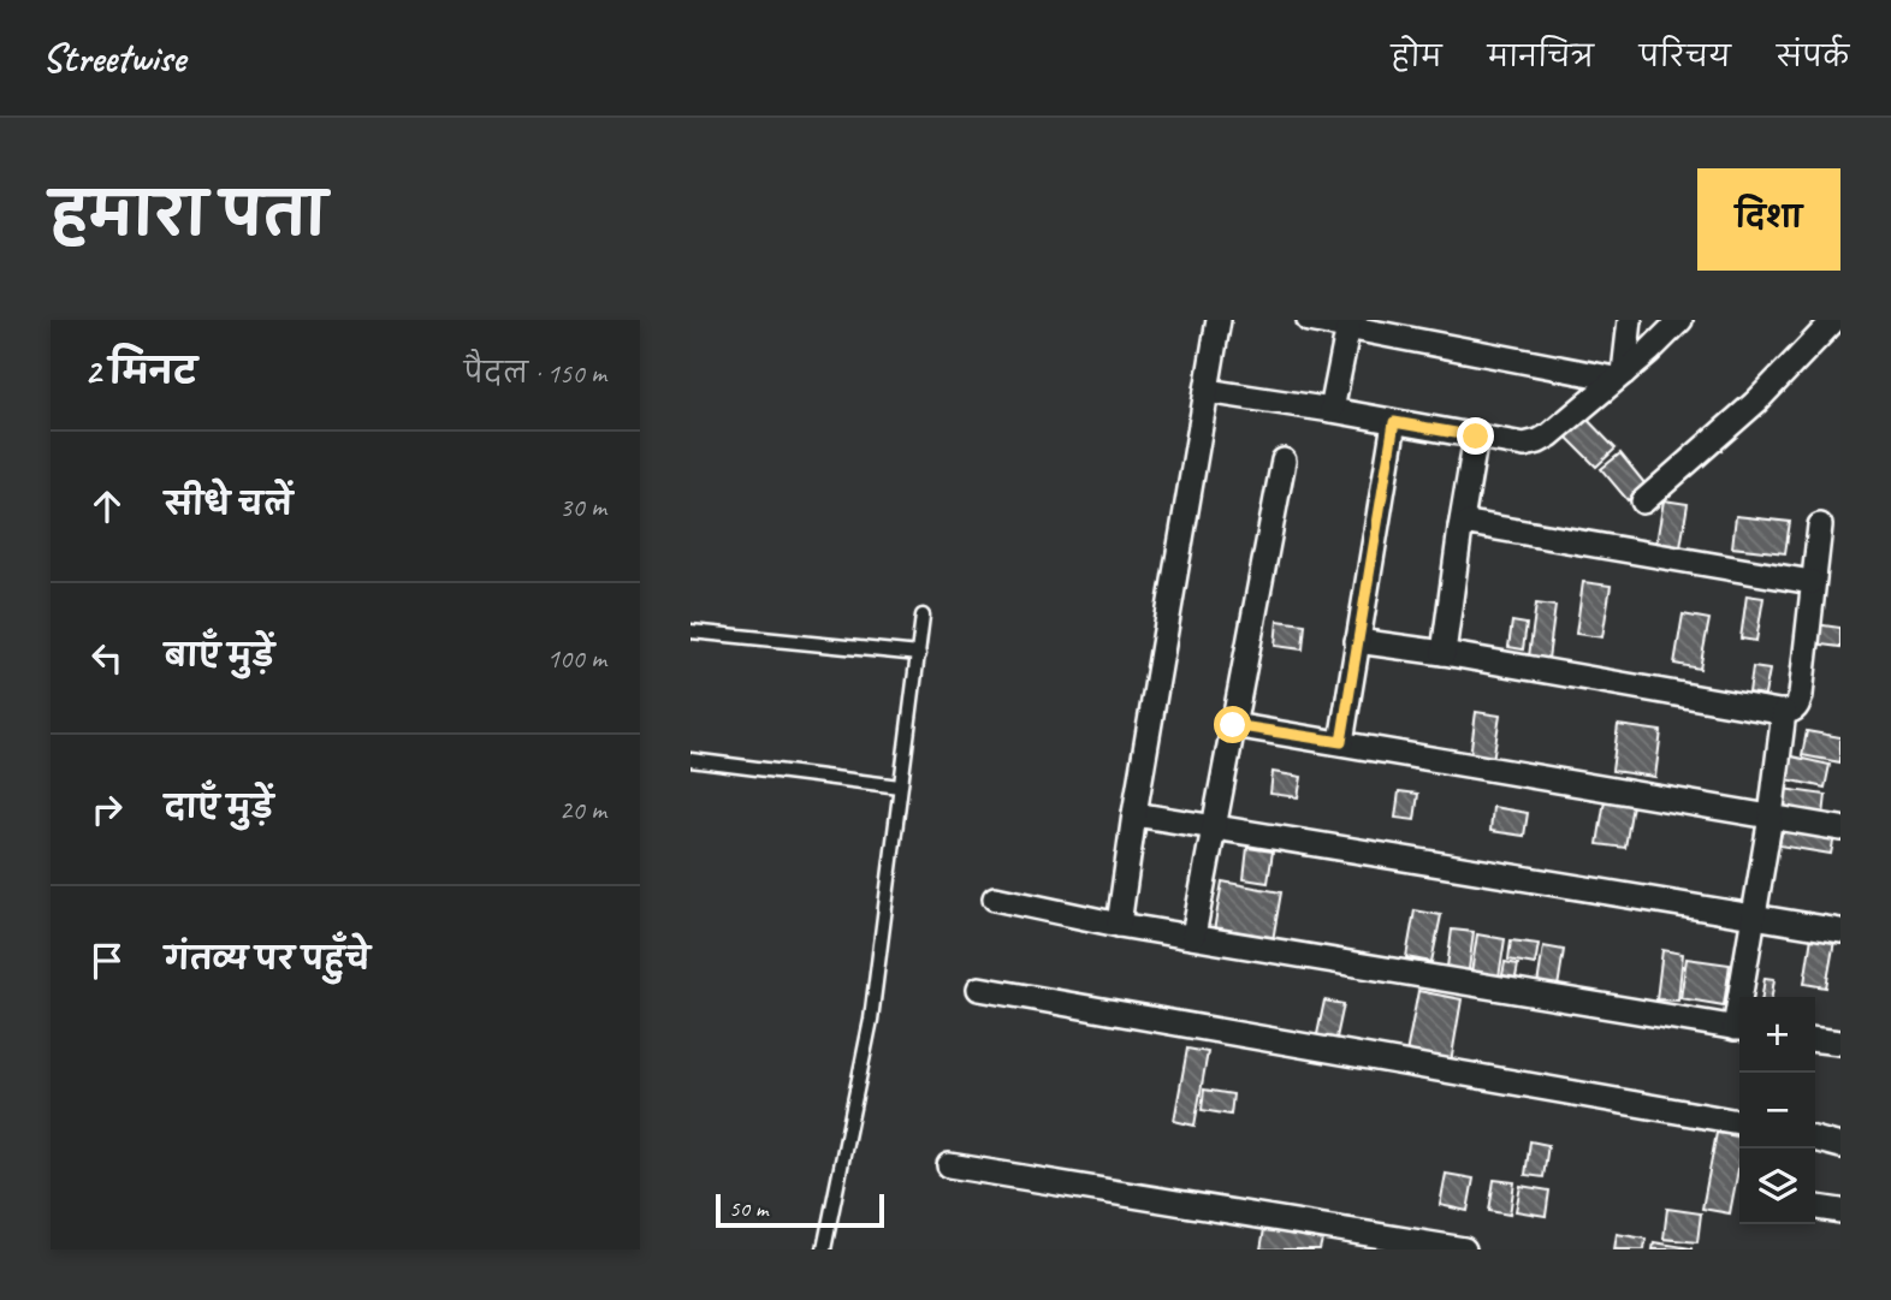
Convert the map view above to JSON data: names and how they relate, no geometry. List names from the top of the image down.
{
  "scale_bar": "50 m",
  "page": {
    "header": "Streetwise",
    "nav": [
      "होम",
      "मानचित्र",
      "परिचय",
      "संपर्क"
    ],
    "title": "हमारा पता",
    "buttons": "दिशा",
    "heading": ["2 मिनट", "पैदल · 150 m"],
    "list": [
      ["सीधे चलें", "30 m"],
      ["बाएँ मुड़ें", "100 m"],
      ["दाएँ मुड़ें", "20 m"],
      "गंतव्य पर पहुँचे"
    ],
    "map_buttons": ["+", "−"],
    "scale": "50 m"
  }
}
